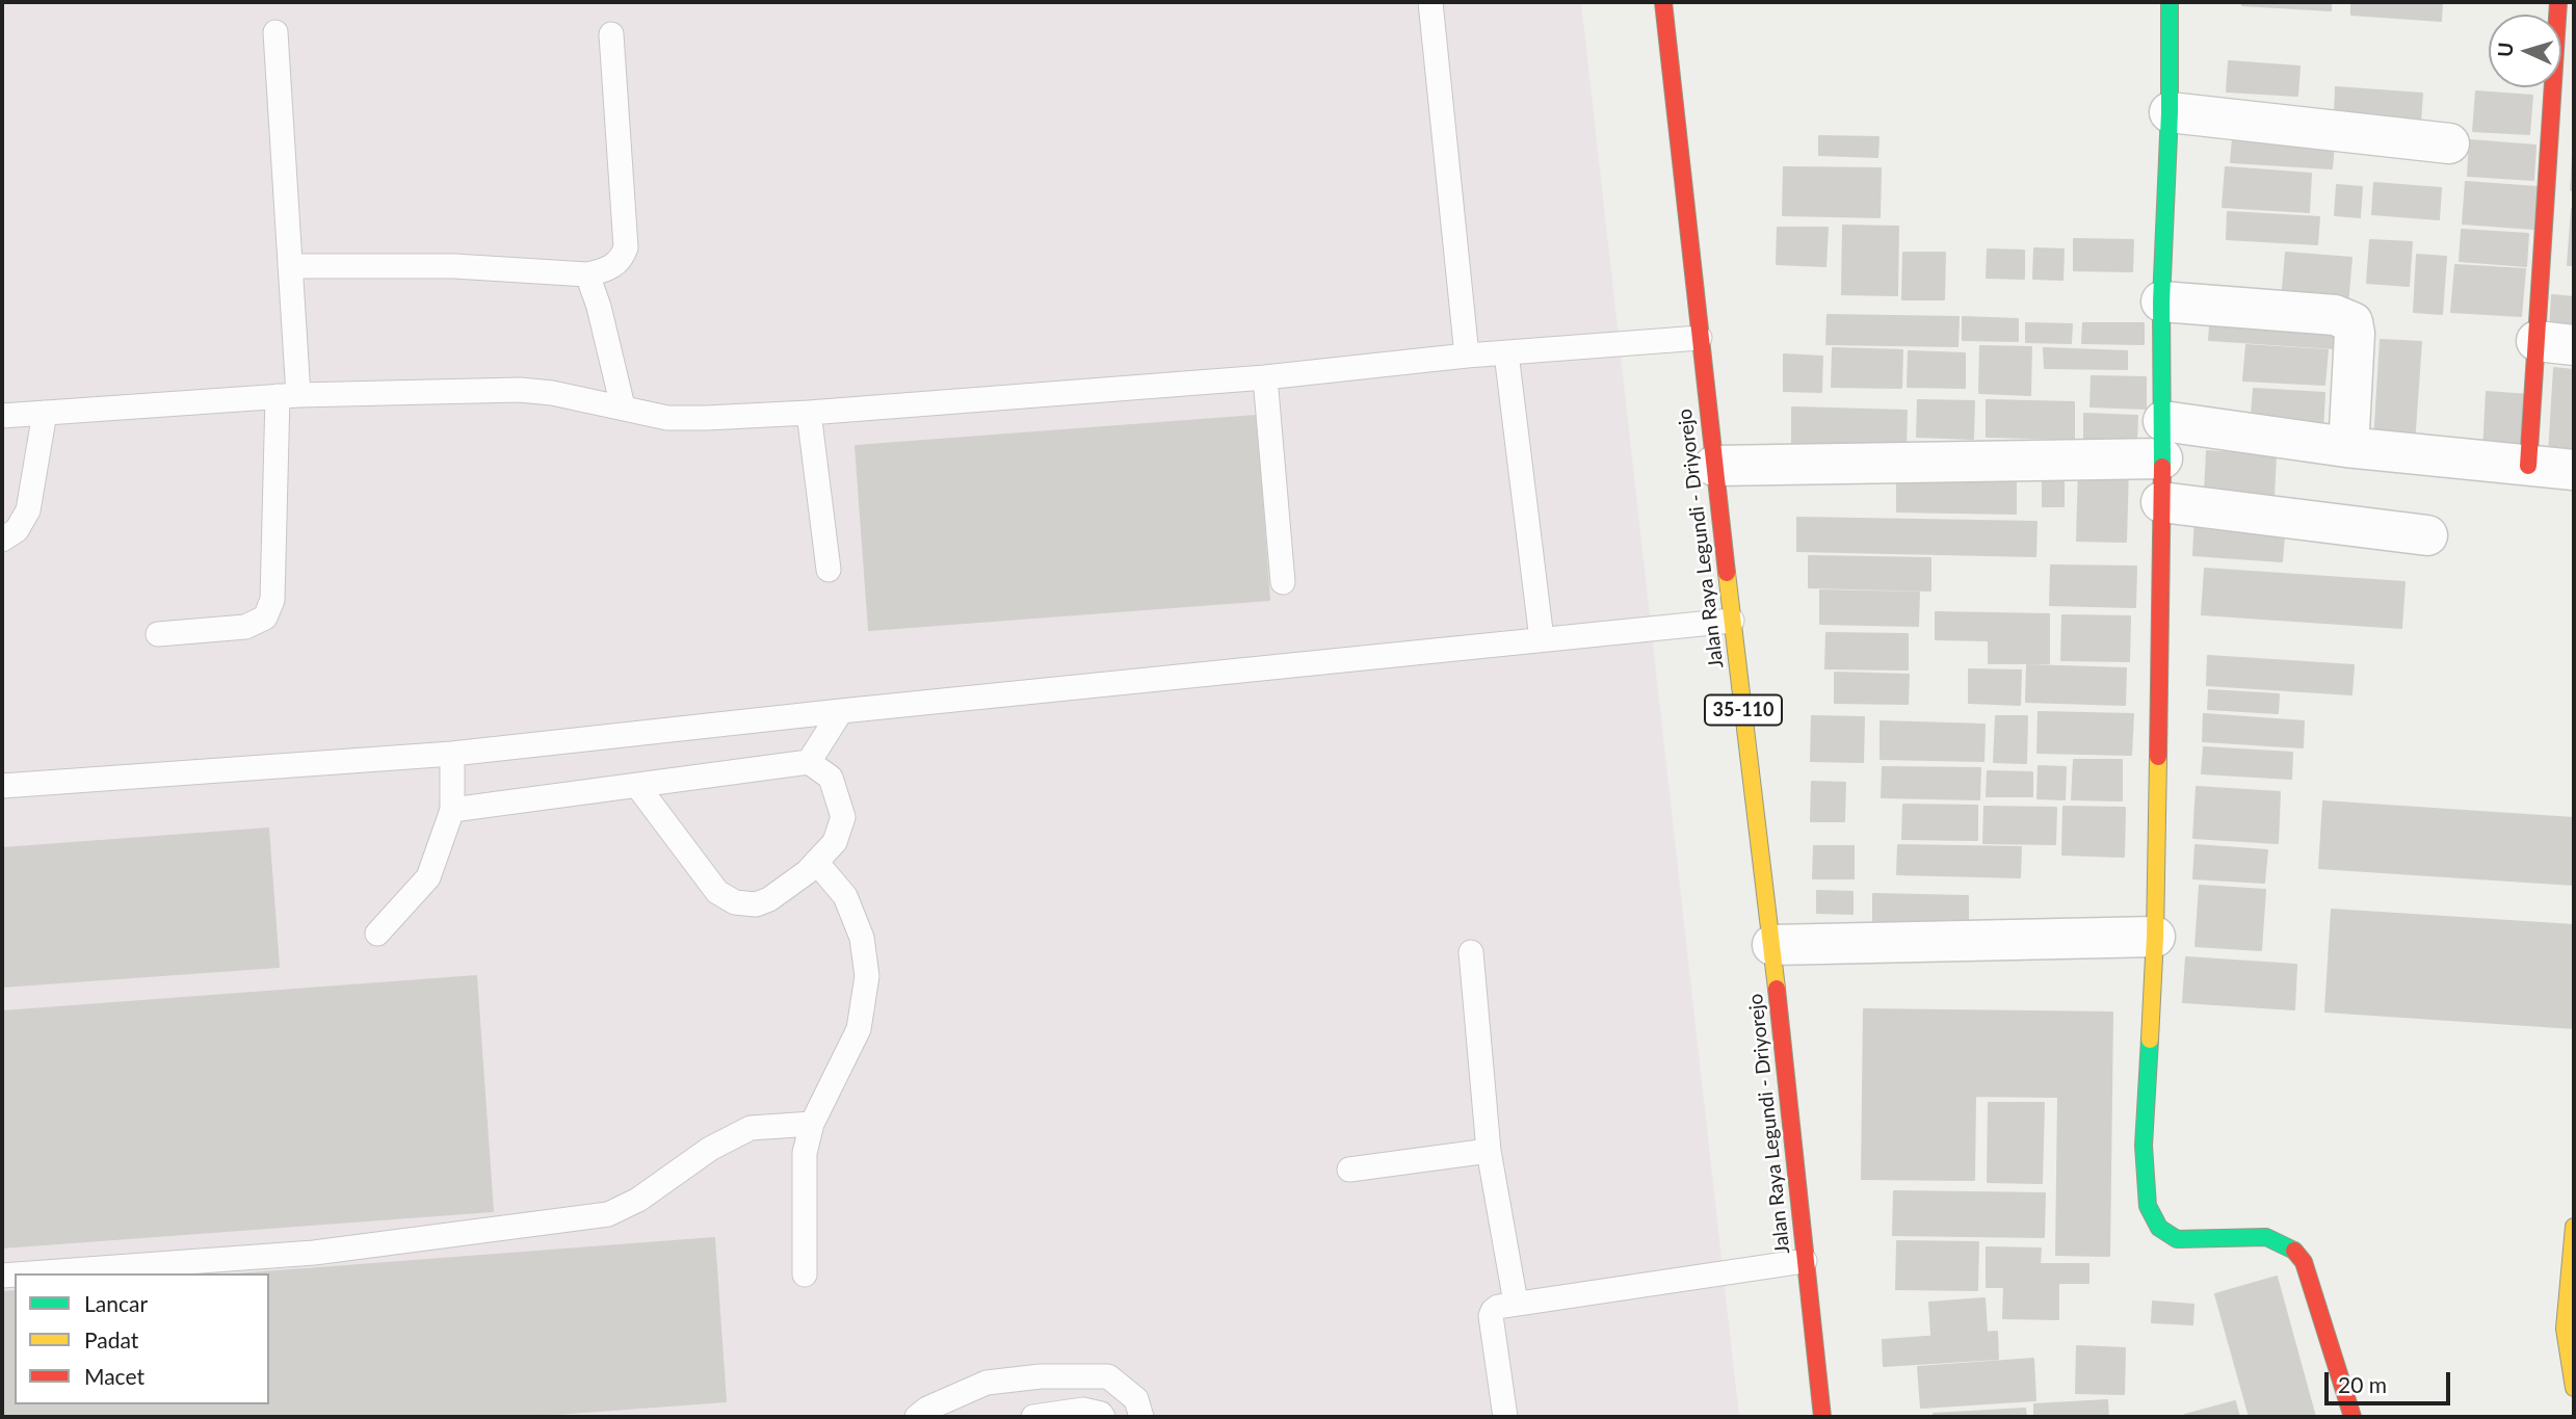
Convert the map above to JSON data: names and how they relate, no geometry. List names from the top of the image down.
{
  "streets": {
    "street": ["Jalan Raya Legundi - Driyorejo", "35-110"]
  },
  "legend": ["Lancar", "Padat", "Macet"],
  "scale_bar": "20 m",
  "north": "left"
}
